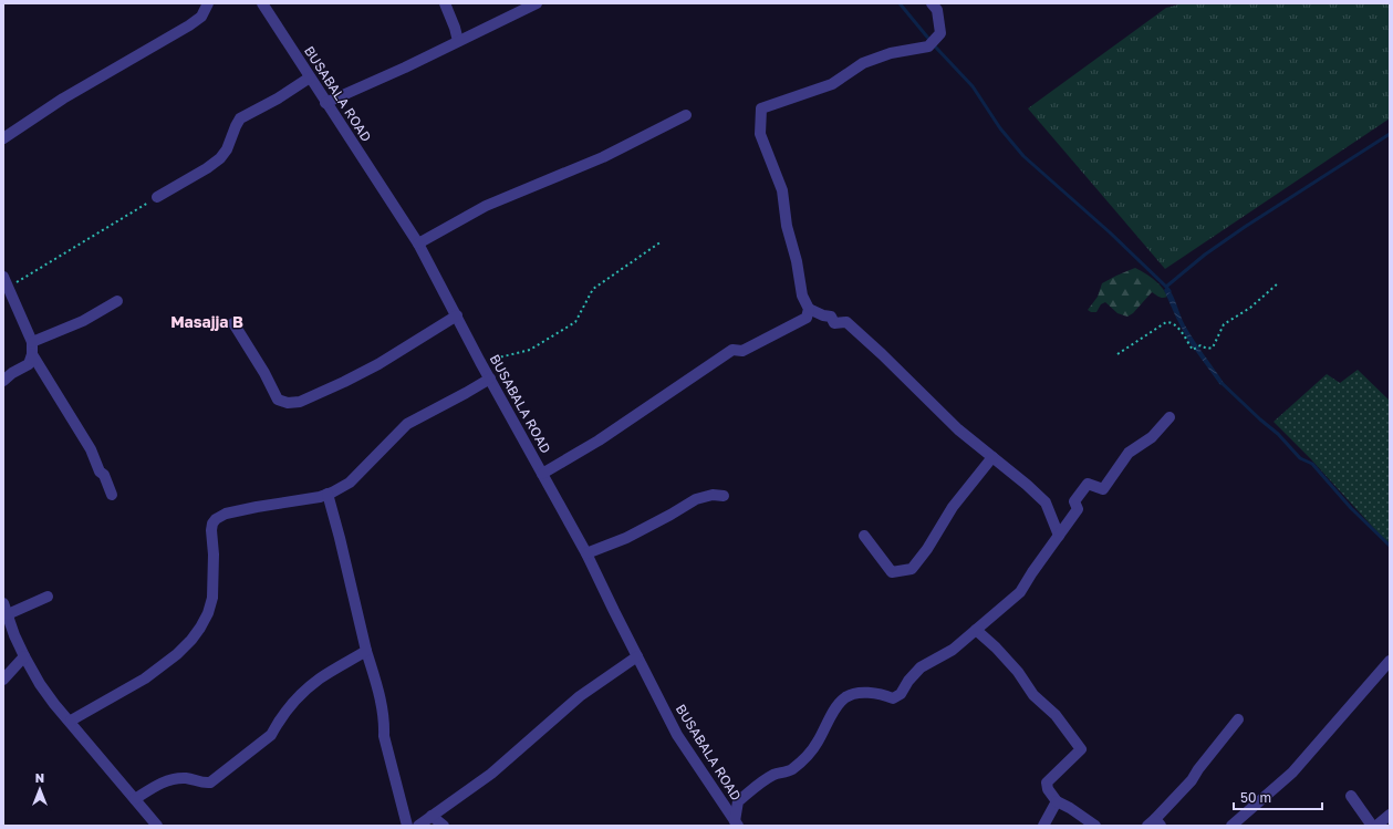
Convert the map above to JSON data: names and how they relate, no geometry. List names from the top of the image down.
{
  "streets": {
    "street": ["BUSABALA ROAD"]
  },
  "districts": ["Masajja B"],
  "scale_bar": "50 m",
  "north": "top"
}
